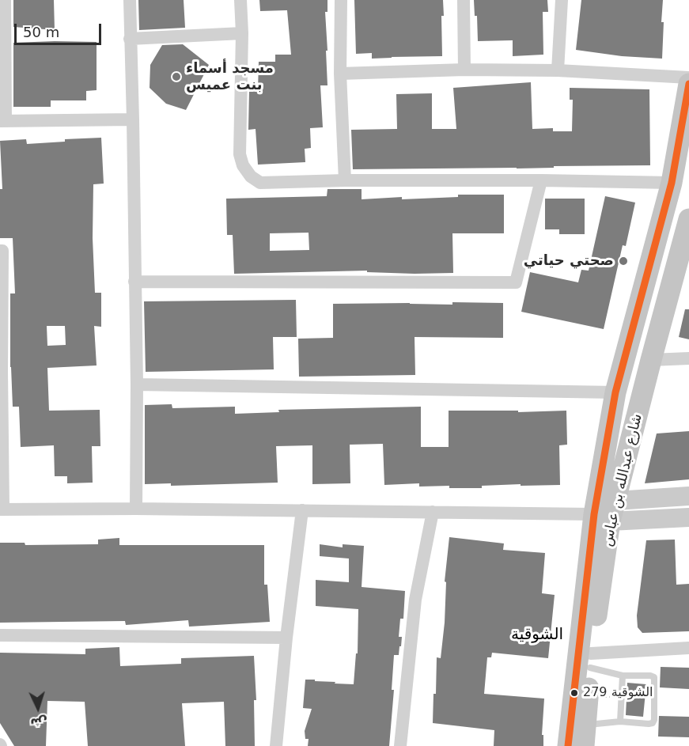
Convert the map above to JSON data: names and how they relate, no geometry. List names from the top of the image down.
{
  "streets": {
    "main road": ["شارع عبدالله بن عباس"]
  },
  "districts": ["الشوقية"],
  "places": ["مسجد أسماء بنت عميس", "صحتي حياتي", "الشوقية 279"],
  "scale_bar": "50 m",
  "north": "bottom"
}
